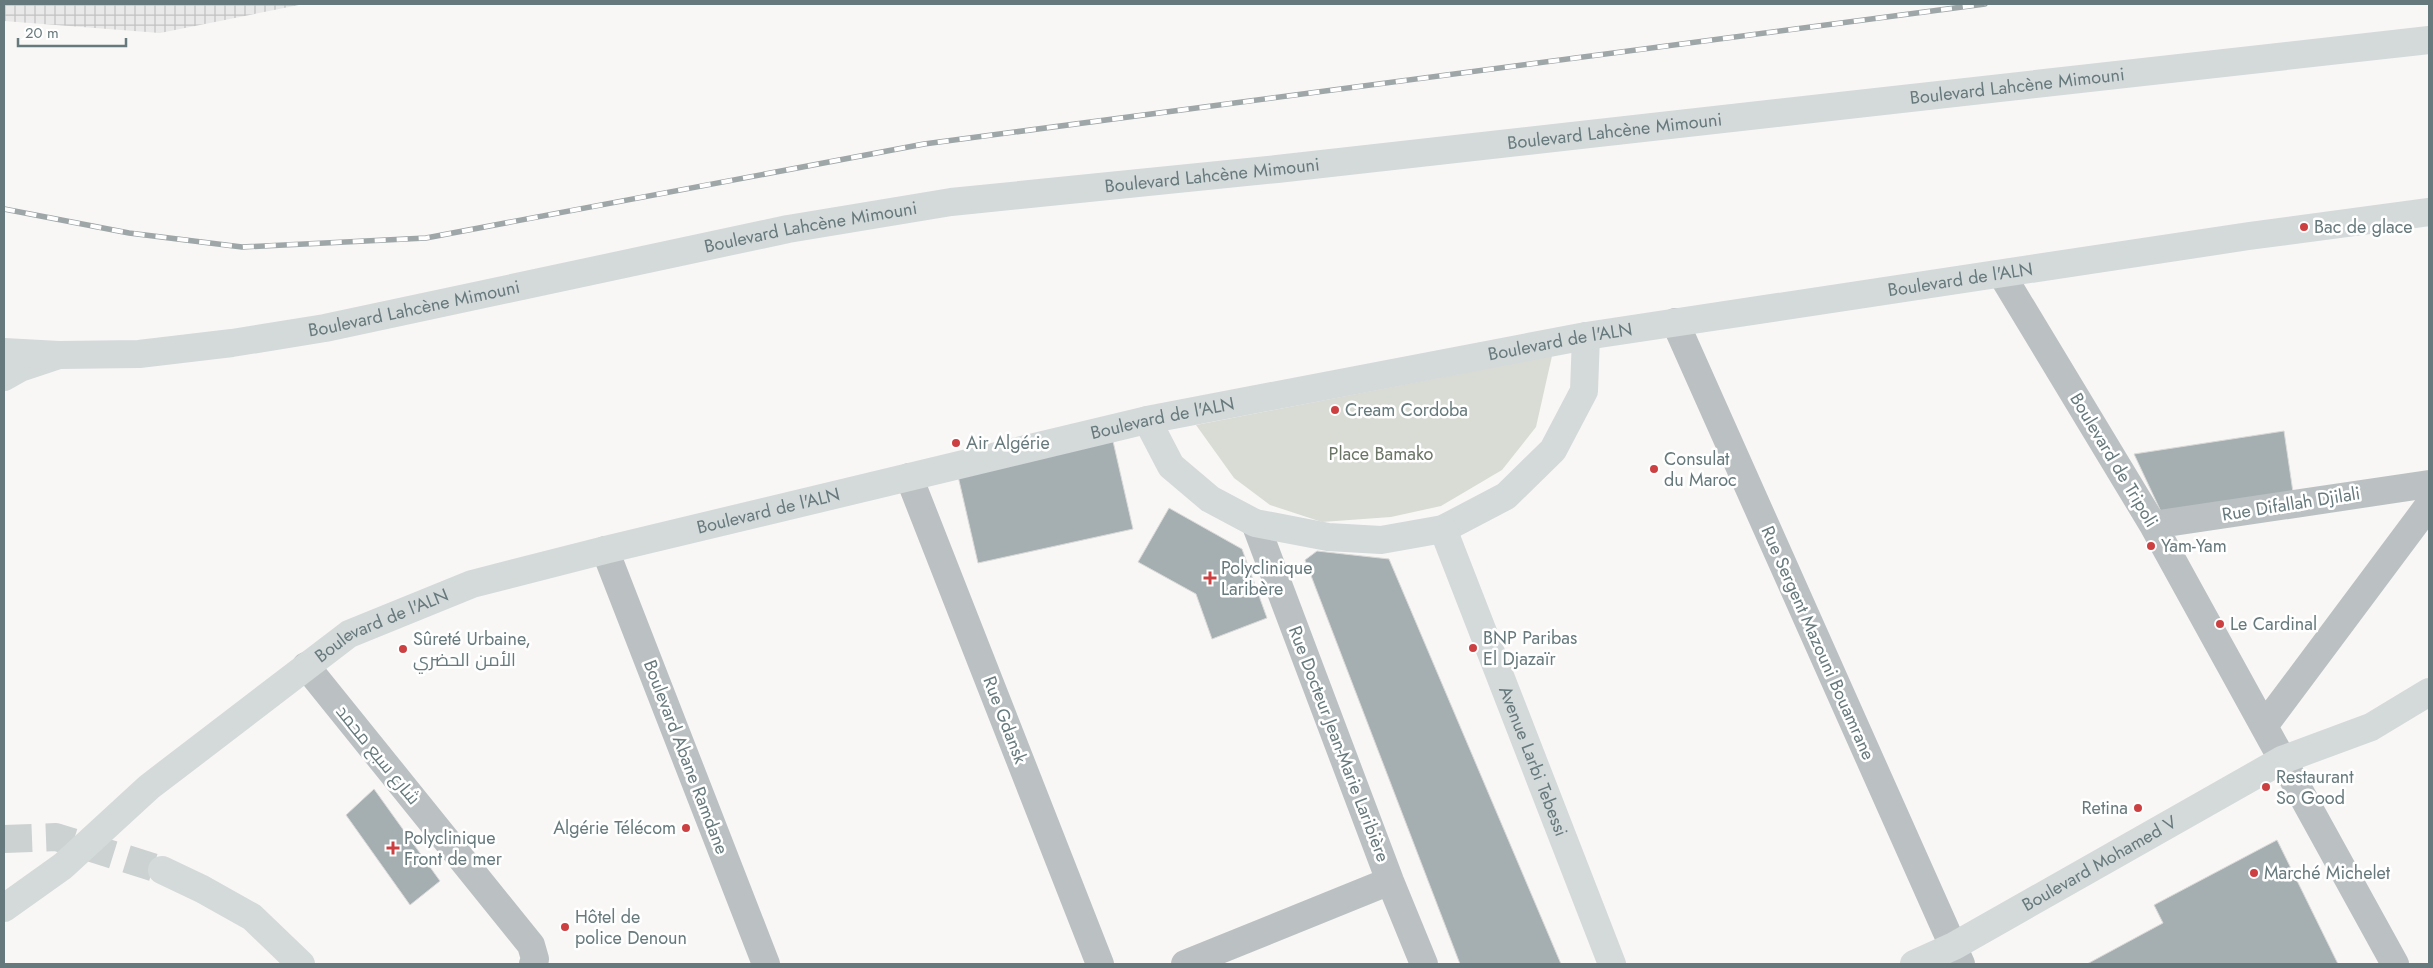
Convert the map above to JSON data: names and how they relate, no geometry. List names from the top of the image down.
{
  "streets": {
    "main road": [
      "Boulevard Lahcène Mimouni",
      "Boulevard de l'ALN",
      "Avenue Larbi Tebessi",
      "Boulevard Mohamed V"
    ],
    "street": [
      "Boulevard de Tripoli",
      "Rue Difallah Djilali",
      "Rue Sergent Mazouni Bouamrane",
      "Rue Gdansk",
      "Rue Docteur Jean-Marie Laribière",
      "شارع سبع محمد",
      "Boulevard Abane Ramdane"
    ]
  },
  "crossings": [
    ["Boulevard de l'ALN", "Boulevard de Tripoli"],
    ["Boulevard de l'ALN", "Rue Sergent Mazouni Bouamrane"],
    ["Boulevard de l'ALN", "Rue Gdansk"],
    ["Boulevard de l'ALN", "شارع سبع محمد"],
    ["Boulevard de l'ALN", "Boulevard Abane Ramdane"],
    ["Boulevard de Tripoli", "Rue Difallah Djilali"],
    ["Boulevard de Tripoli", "Boulevard Mohamed V"],
    ["Rue Sergent Mazouni Bouamrane", "Boulevard Mohamed V"]
  ],
  "parks": ["Place Bamako"],
  "places": {
    "other": [
      "Bac de glace",
      "Cream Cordoba",
      "Air Algérie",
      "Consulat du Maroc",
      "Yam-Yam",
      "Le Cardinal",
      "BNP Paribas El Djazaïr",
      "Sûreté Urbaine, الأمن الحضري",
      "Restaurant So Good",
      "Retina",
      "Algérie Télécom",
      "Marché Michelet",
      "Hôtel de police Denoun"
    ],
    "health": ["Polyclinique Laribère", "Polyclinique Front de mer"]
  },
  "scale_bar": "20 m"
}
